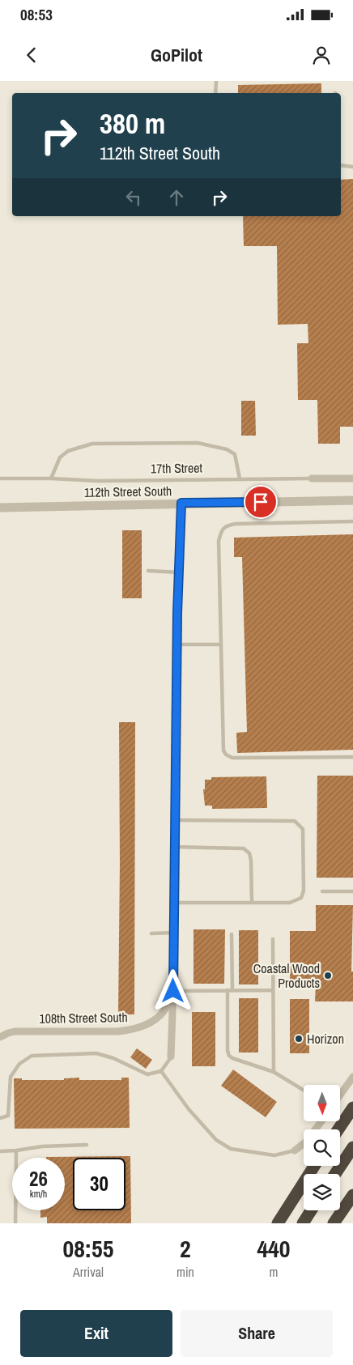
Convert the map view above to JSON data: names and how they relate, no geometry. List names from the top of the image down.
{
  "streets": {
    "street": ["17th Street", "112th Street South", "108th Street South"]
  },
  "places": ["Coastal Wood Products", "Horizon"],
  "north": "bottom",
  "page": {
    "status": "08:53",
    "header": "GoPilot",
    "turn": ["380 m", "112th Street South"],
    "speed": "26 km/h",
    "limit": "30",
    "eta": [
      "08:55",
      "Arrival",
      "2",
      "min",
      "440",
      "m"
    ],
    "buttons": ["Exit", "Share"]
  }
}
